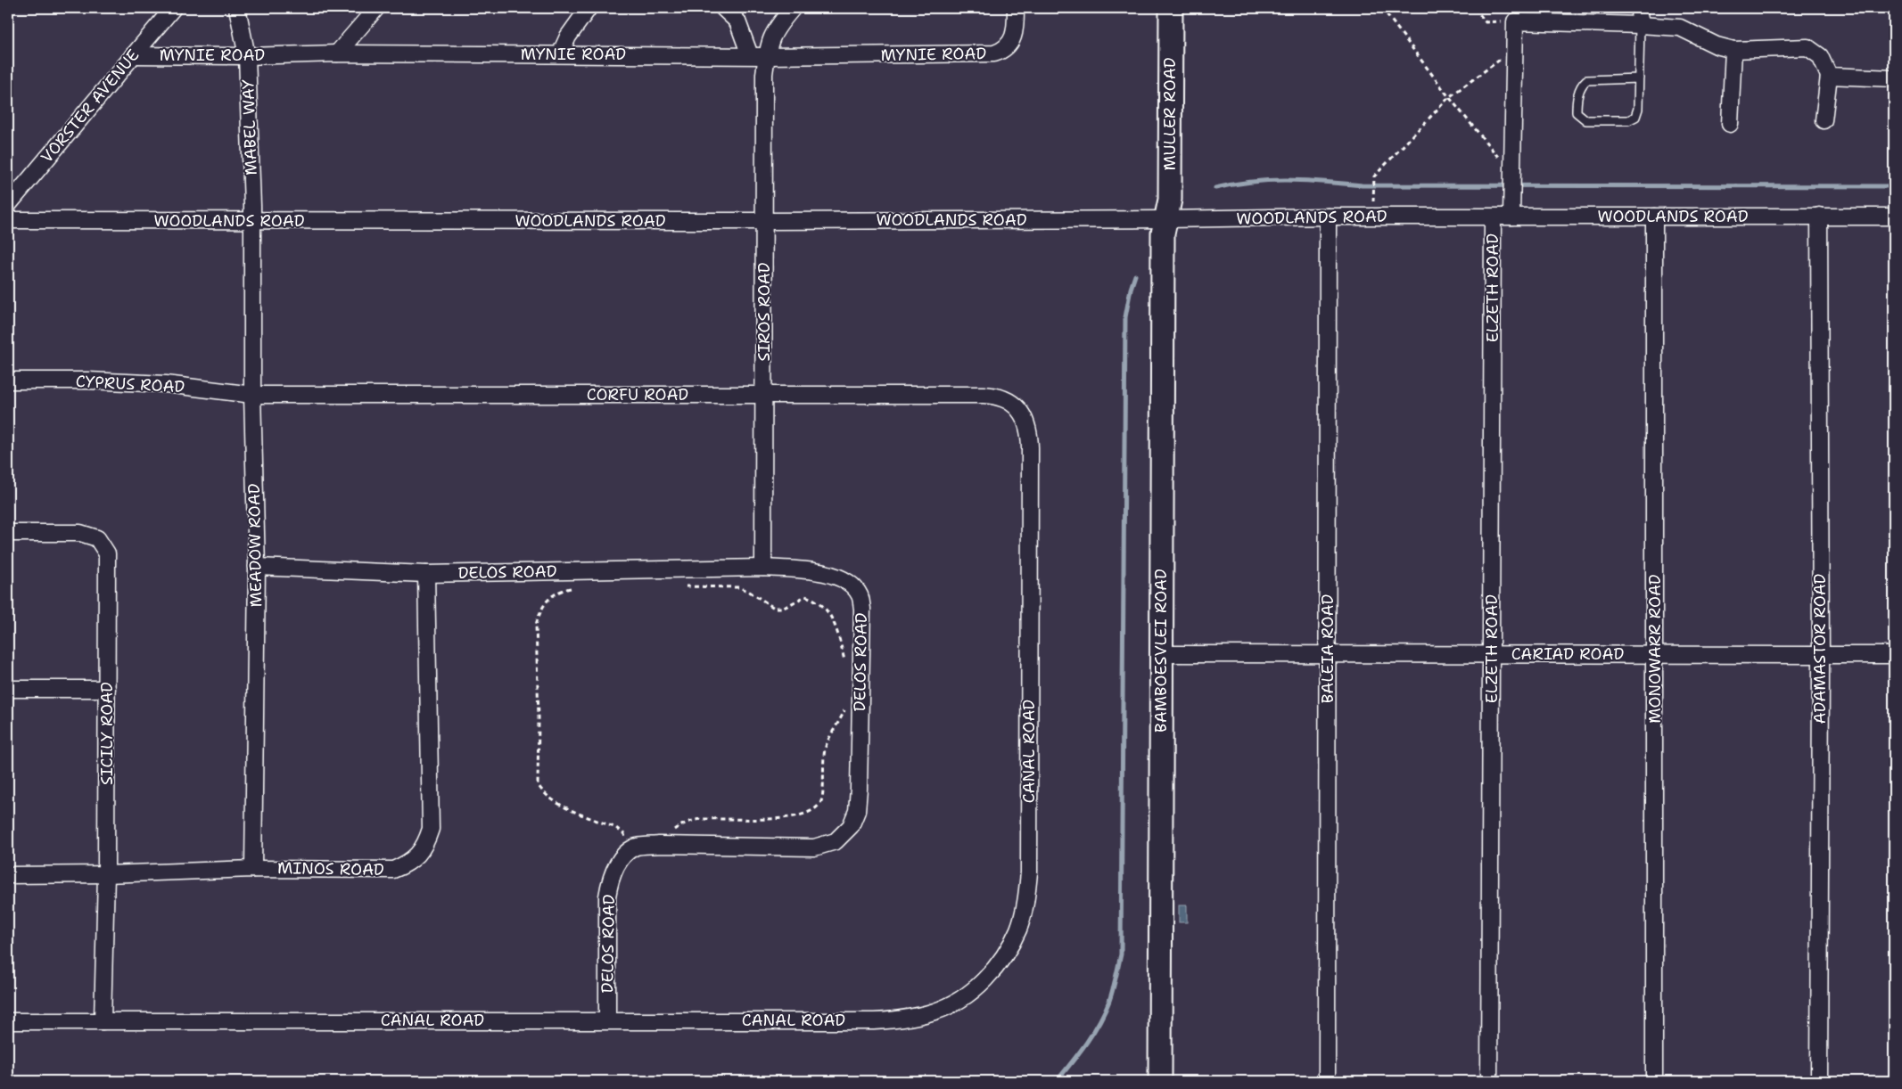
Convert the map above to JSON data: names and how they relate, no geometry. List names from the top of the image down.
{
  "streets": {
    "street": [
      "MYNIE ROAD",
      "VORSTER AVENUE",
      "MULLER ROAD",
      "MABEL WAY",
      "WOODLANDS ROAD",
      "ELZETH ROAD",
      "SIROS ROAD",
      "CYPRUS ROAD",
      "CORFU ROAD",
      "MEADOW ROAD",
      "DELOS ROAD",
      "BALEIA ROAD",
      "MONOWARR ROAD",
      "ADAMASTOR ROAD",
      "BAMBOESVLEI ROAD",
      "CARIAD ROAD",
      "SICILY ROAD",
      "CANAL ROAD",
      "MINOS ROAD"
    ]
  },
  "crossings": [
    ["MYNIE ROAD", "VORSTER AVENUE"],
    ["MYNIE ROAD", "MABEL WAY"],
    ["MYNIE ROAD", "SIROS ROAD"],
    ["MULLER ROAD", "WOODLANDS ROAD"],
    ["MULLER ROAD", "BAMBOESVLEI ROAD"],
    ["MABEL WAY", "WOODLANDS ROAD"],
    ["MABEL WAY", "MEADOW ROAD"],
    ["WOODLANDS ROAD", "ELZETH ROAD"],
    ["WOODLANDS ROAD", "SIROS ROAD"],
    ["WOODLANDS ROAD", "MEADOW ROAD"],
    ["WOODLANDS ROAD", "BALEIA ROAD"],
    ["WOODLANDS ROAD", "MONOWARR ROAD"],
    ["WOODLANDS ROAD", "ADAMASTOR ROAD"],
    ["WOODLANDS ROAD", "BAMBOESVLEI ROAD"],
    ["ELZETH ROAD", "CARIAD ROAD"],
    ["SIROS ROAD", "CORFU ROAD"],
    ["SIROS ROAD", "DELOS ROAD"],
    ["CYPRUS ROAD", "CORFU ROAD"],
    ["CYPRUS ROAD", "MEADOW ROAD"],
    ["CORFU ROAD", "MEADOW ROAD"],
    ["CORFU ROAD", "CANAL ROAD"],
    ["MEADOW ROAD", "DELOS ROAD"],
    ["MEADOW ROAD", "MINOS ROAD"],
    ["DELOS ROAD", "CANAL ROAD"],
    ["DELOS ROAD", "MINOS ROAD"],
    ["BALEIA ROAD", "CARIAD ROAD"],
    ["MONOWARR ROAD", "CARIAD ROAD"],
    ["ADAMASTOR ROAD", "CARIAD ROAD"],
    ["BAMBOESVLEI ROAD", "CARIAD ROAD"],
    ["SICILY ROAD", "CANAL ROAD"],
    ["SICILY ROAD", "MINOS ROAD"]
  ]
}
